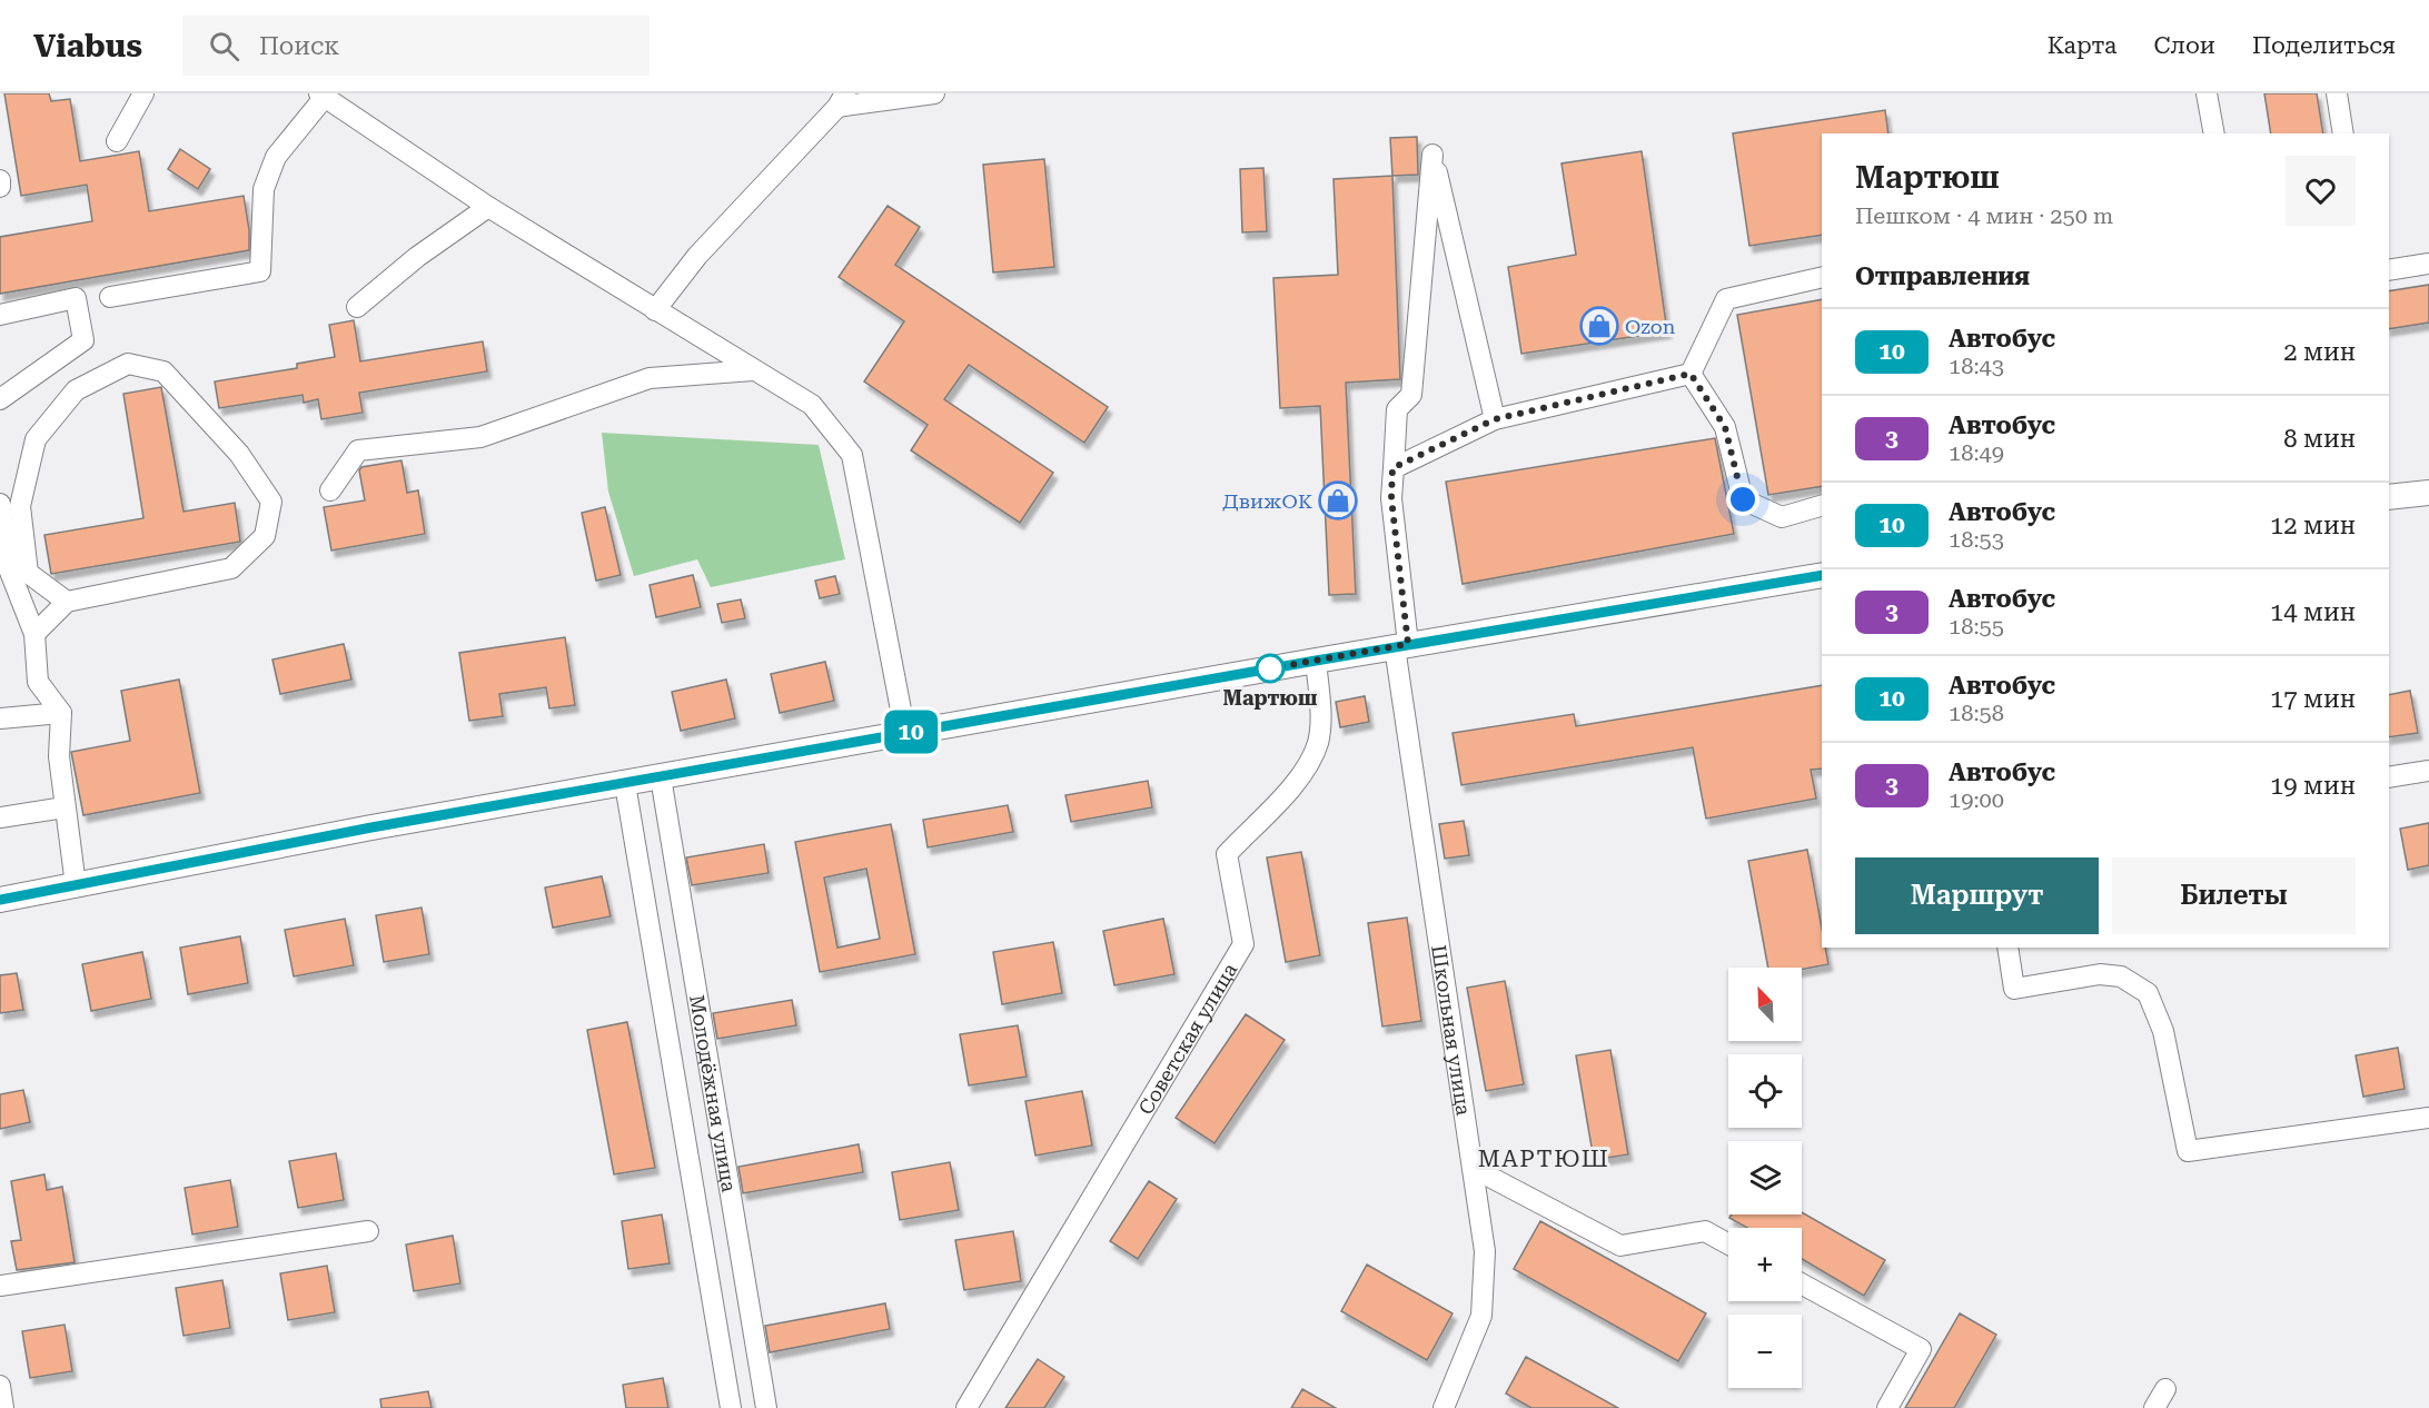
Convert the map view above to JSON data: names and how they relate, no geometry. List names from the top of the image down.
{
  "streets": {
    "street": ["Школьная улица", "Советская улица", "Молодёжная улица"]
  },
  "districts": ["МАРТЮШ"],
  "places": {
    "shop": ["Ozon", "ДвижОК"],
    "other": ["Мартюш"]
  },
  "lines": ["bus line 10"],
  "north": "top left",
  "page": {
    "header": "Viabus",
    "search": "Поиск",
    "nav": ["Карта", "Слои", "Поделиться"],
    "on_map": "10",
    "heading": [
      ["Мартюш", "Пешком · 4 мин · 250 m"],
      "Отправления"
    ],
    "list": [
      {
        "mark": "10",
        "name": "Автобус",
        "note": "18:43",
        "value": "2 мин"
      },
      {
        "mark": "3",
        "name": "Автобус",
        "note": "18:49",
        "value": "8 мин"
      },
      {
        "mark": "10",
        "name": "Автобус",
        "note": "18:53",
        "value": "12 мин"
      },
      {
        "mark": "3",
        "name": "Автобус",
        "note": "18:55",
        "value": "14 мин"
      },
      {
        "mark": "10",
        "name": "Автобус",
        "note": "18:58",
        "value": "17 мин"
      },
      {
        "mark": "3",
        "name": "Автобус",
        "note": "19:00",
        "value": "19 мин"
      }
    ],
    "buttons": ["Маршрут", "Билеты"],
    "map_buttons": ["+", "−"]
  }
}
